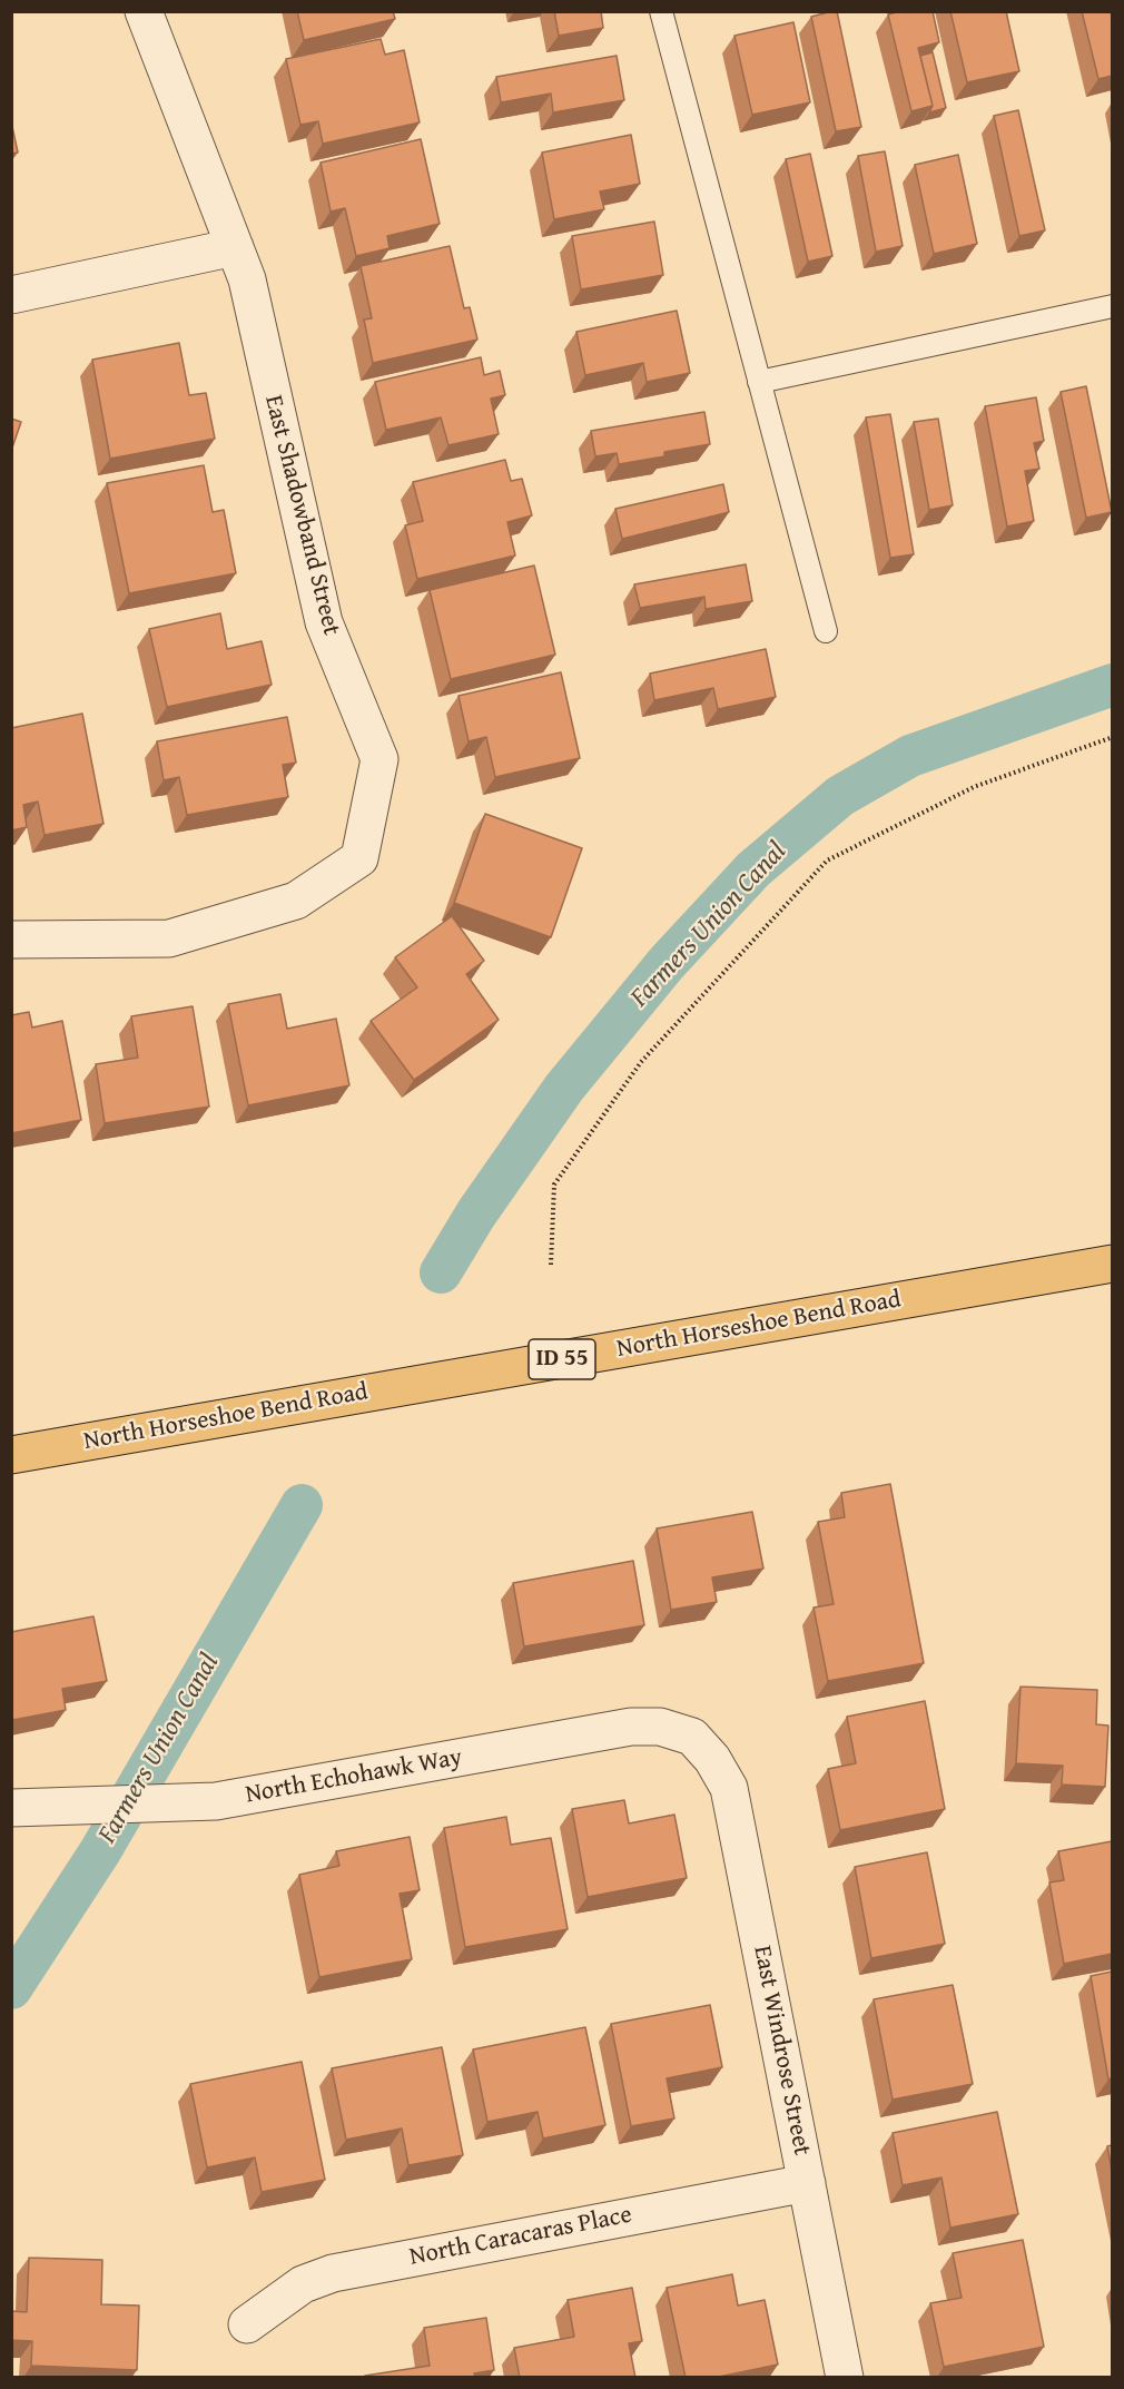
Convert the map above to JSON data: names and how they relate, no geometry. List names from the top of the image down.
{
  "streets": {
    "highway": ["North Horseshoe Bend Road", "ID 55"],
    "street": [
      "East Shadowband Street",
      "North Echohawk Way",
      "East Windrose Street",
      "North Caracaras Place"
    ]
  },
  "crossings": [
    ["North Echohawk Way", "East Windrose Street"],
    ["East Windrose Street", "North Caracaras Place"]
  ],
  "water": ["Farmers Union Canal"]
}
